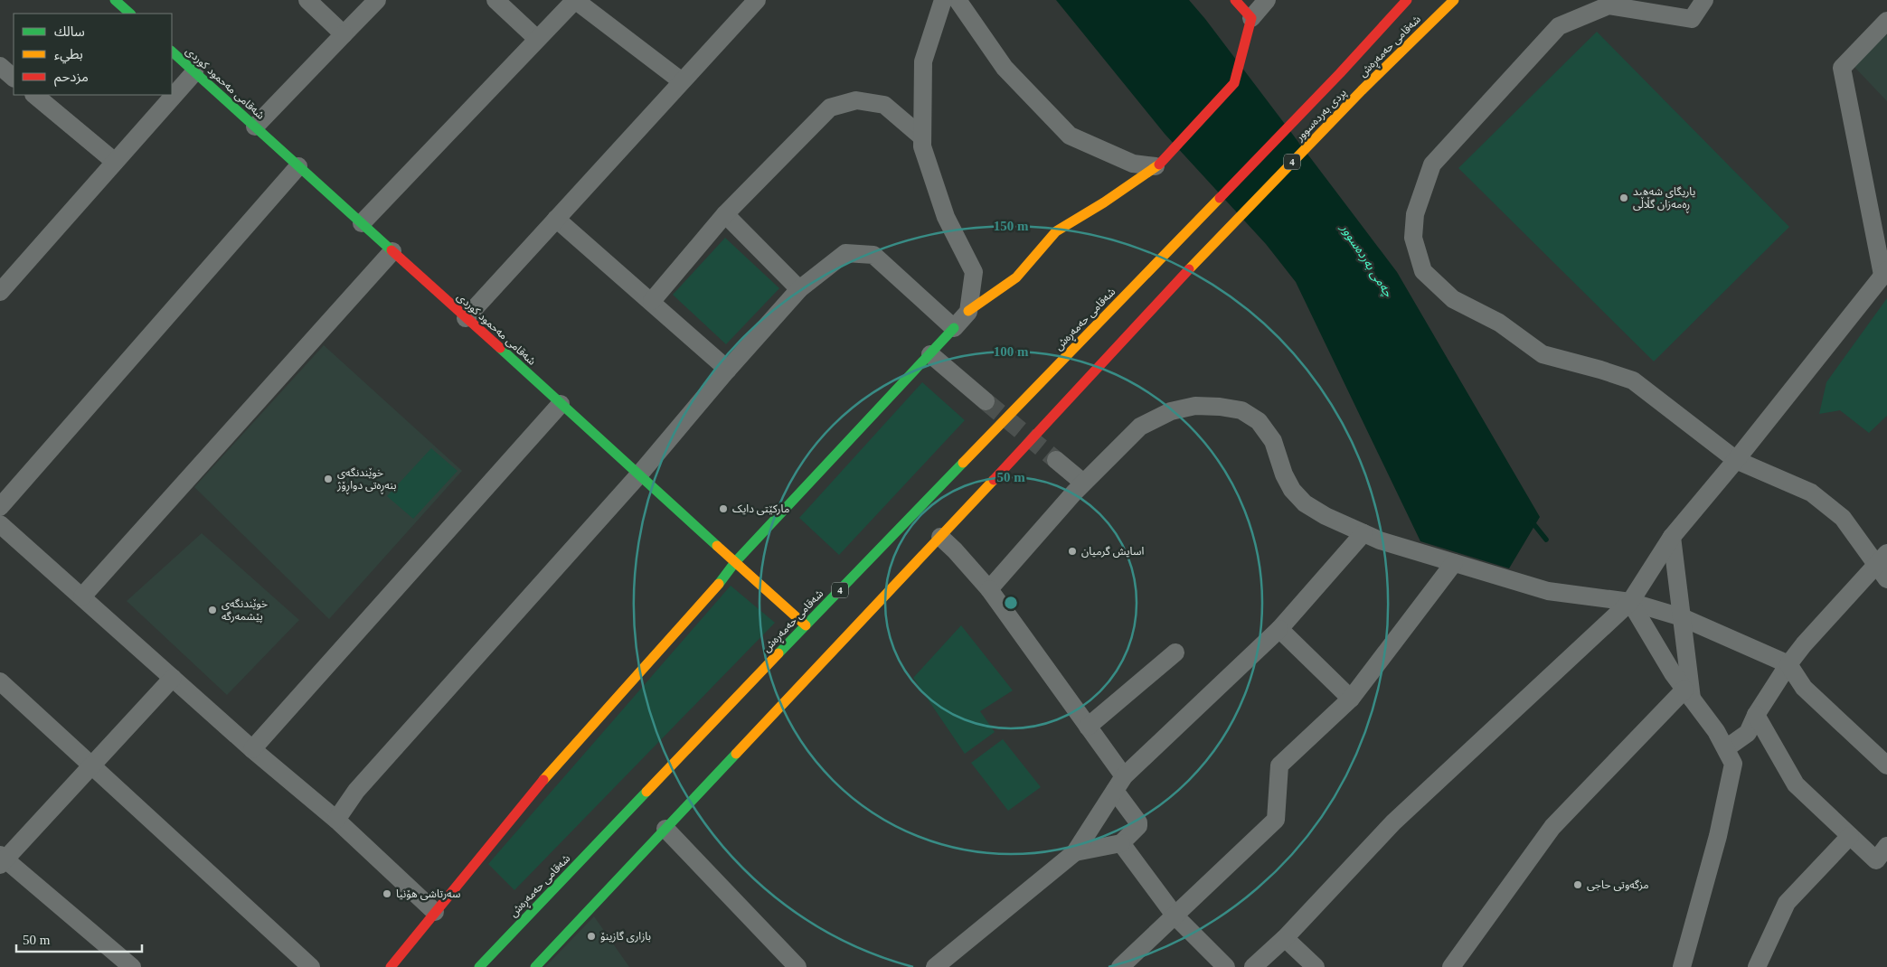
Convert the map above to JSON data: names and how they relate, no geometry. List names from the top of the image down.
{
  "streets": {
    "main road": [
      "شەقامی حەمەڕەش",
      "شەقامی مەحمود کوردی",
      "پردی بەردەسوور",
      "4"
    ]
  },
  "crossings": [
    ["شەقامی حەمەڕەش", "شەقامی مەحمود کوردی"],
    ["شەقامی حەمەڕەش", "پردی بەردەسوور"],
    ["پردی بەردەسوور", "4"]
  ],
  "water": ["چەمی بەردەسوور"],
  "places": [
    "یاریگای شەهید ڕەمەزان گڵاڵی",
    "خوێندنگەی بنەڕەتی دواڕۆژ",
    "مارکێتی دایک",
    "اسايش گرميان",
    "خوێندنگەی پێشمەرگە",
    "مزگەوتی حاجی",
    "سەرتاشی هۆنیا",
    "بازاری گازینۆ"
  ],
  "legend": ["سالك", "بطيء", "مزدحم"],
  "scale_bar": "50 m",
  "rings": ["150 m", "100 m", "50 m"]
}
